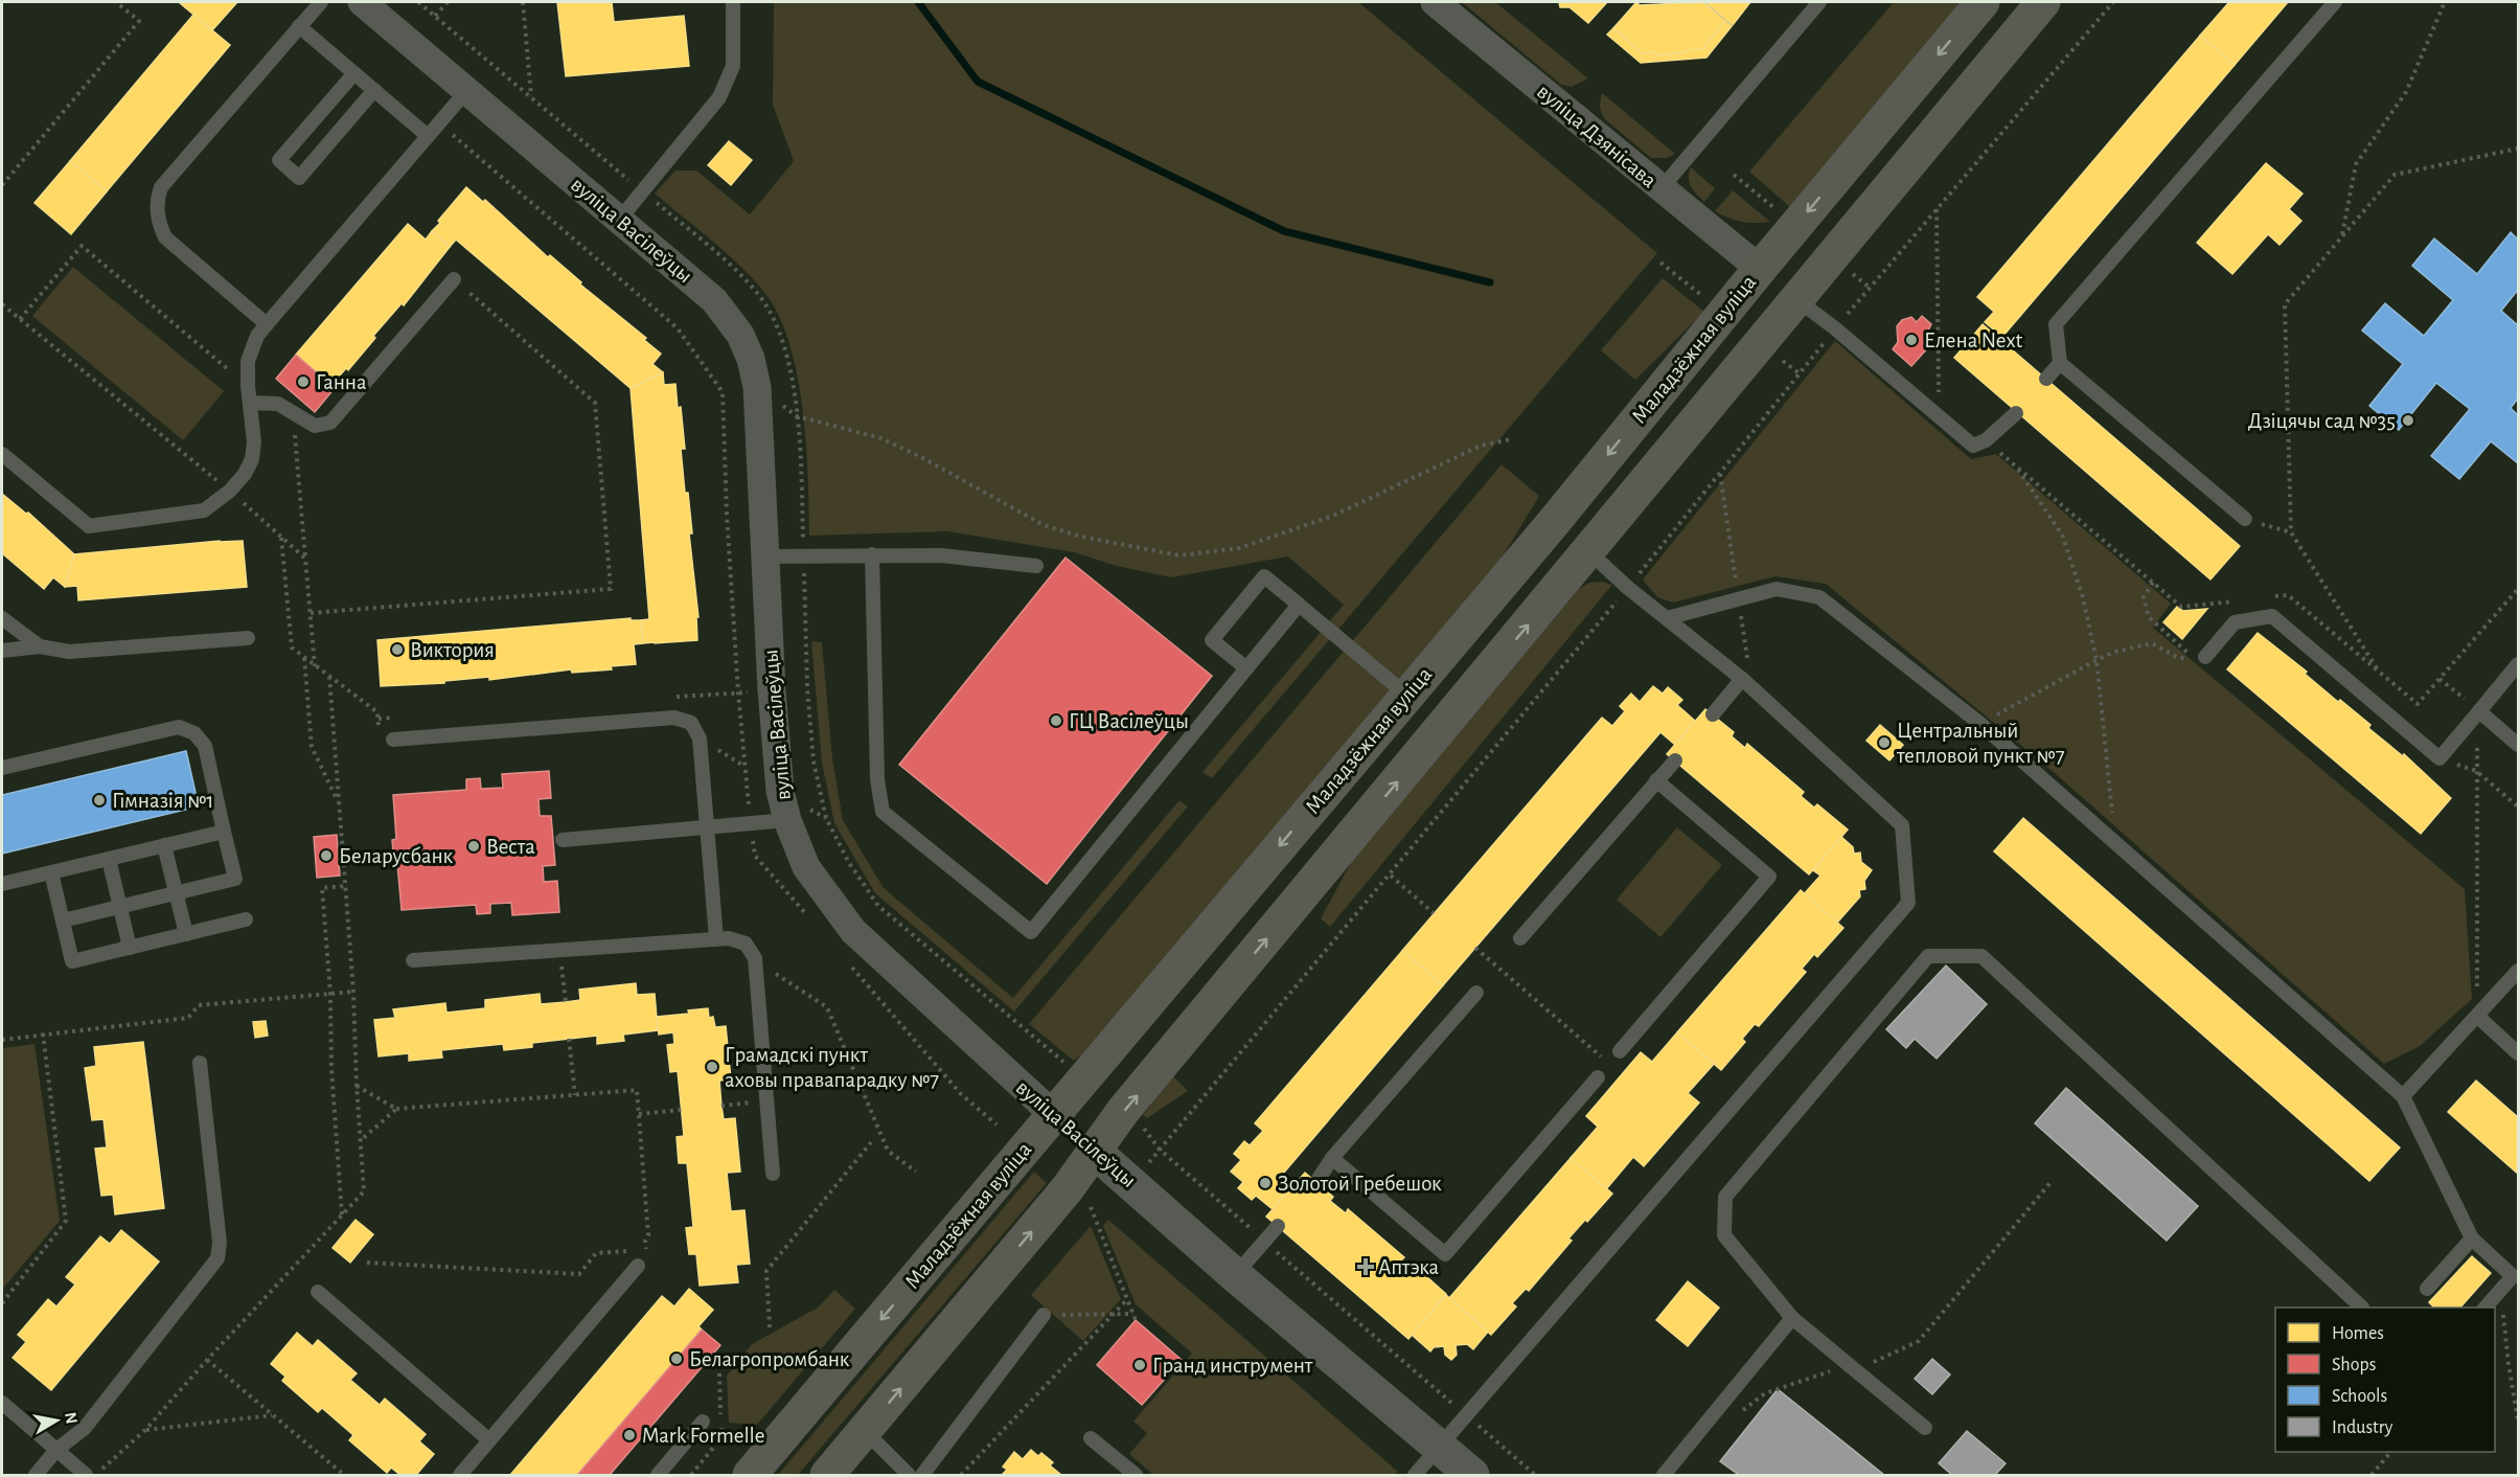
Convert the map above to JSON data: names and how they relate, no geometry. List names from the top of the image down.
{
  "streets": {
    "main road": ["вуліца Васілеўцы", "Маладзёжная вуліца"],
    "street": ["вуліца Дзянісава"]
  },
  "crossings": [
    ["вуліца Дзянісава", "Маладзёжная вуліца"],
    ["вуліца Васілеўцы", "Маладзёжная вуліца"]
  ],
  "places": {
    "other": [
      "Елена Next",
      "Ганна",
      "Дзіцячы сад №35",
      "Виктория",
      "ГЦ Васілеўцы",
      "Центральный тепловой пункт №7",
      "Гімназія №1",
      "Веста",
      "Беларусбанк",
      "Грамадскі пункт аховы правапарадку №7",
      "Золотой Гребешок",
      "Белагропромбанк",
      "Гранд инструмент",
      "Mark Formelle"
    ],
    "health": ["Аптэка"]
  },
  "legend": [
    "Homes",
    "Shops",
    "Schools",
    "Industry"
  ],
  "north": "right"
}
